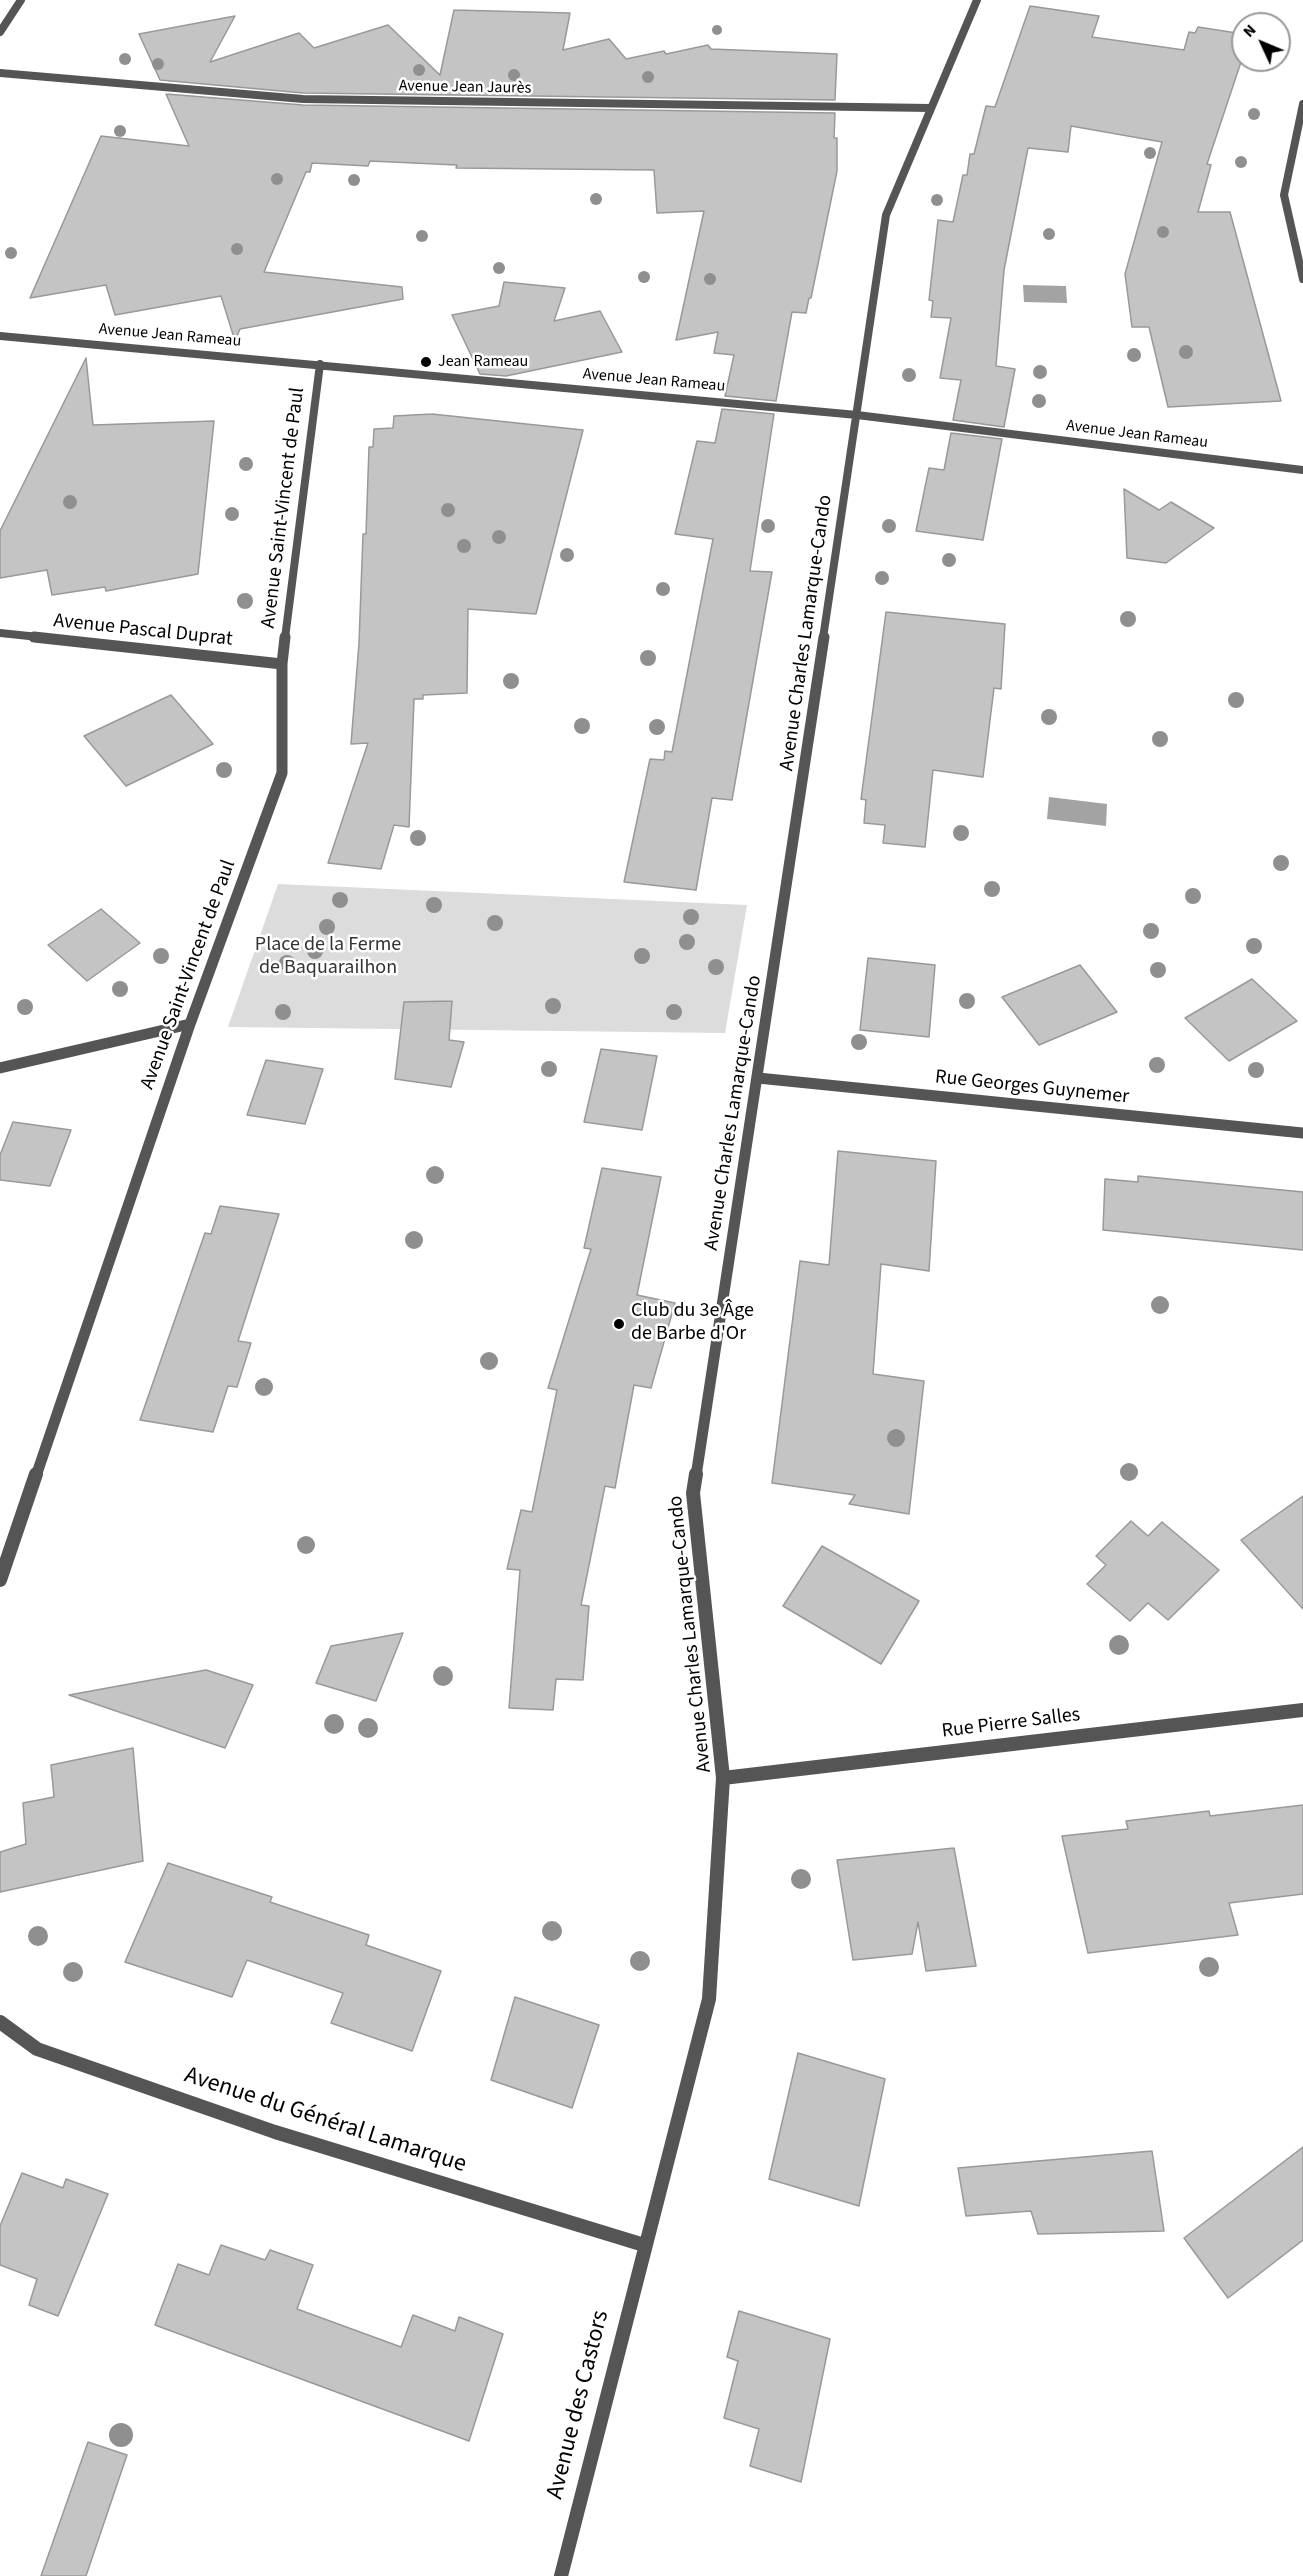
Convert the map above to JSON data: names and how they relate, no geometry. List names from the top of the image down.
{
  "streets": {
    "street": [
      "Avenue Jean Jaurès",
      "Avenue Jean Rameau",
      "Avenue Saint-Vincent de Paul",
      "Avenue Pascal Duprat",
      "Avenue Charles Lamarque-Cando",
      "Rue Georges Guynemer",
      "Rue Pierre Salles",
      "Avenue du Général Lamarque",
      "Avenue des Castors"
    ]
  },
  "crossings": [
    ["Avenue Jean Jaurès", "Avenue Charles Lamarque-Cando"],
    ["Avenue Jean Rameau", "Avenue Saint-Vincent de Paul"],
    ["Avenue Jean Rameau", "Avenue Charles Lamarque-Cando"],
    ["Avenue Saint-Vincent de Paul", "Avenue Pascal Duprat"],
    ["Avenue Charles Lamarque-Cando", "Rue Georges Guynemer"],
    ["Avenue Charles Lamarque-Cando", "Rue Pierre Salles"],
    ["Avenue Charles Lamarque-Cando", "Avenue du Général Lamarque"],
    ["Avenue Charles Lamarque-Cando", "Avenue des Castors"],
    ["Avenue du Général Lamarque", "Avenue des Castors"]
  ],
  "parks": ["Place de la Ferme de Baquarailhon"],
  "places": ["Jean Rameau", "Club du 3e Âge de Barbe d'Or"],
  "north": "top left"
}
